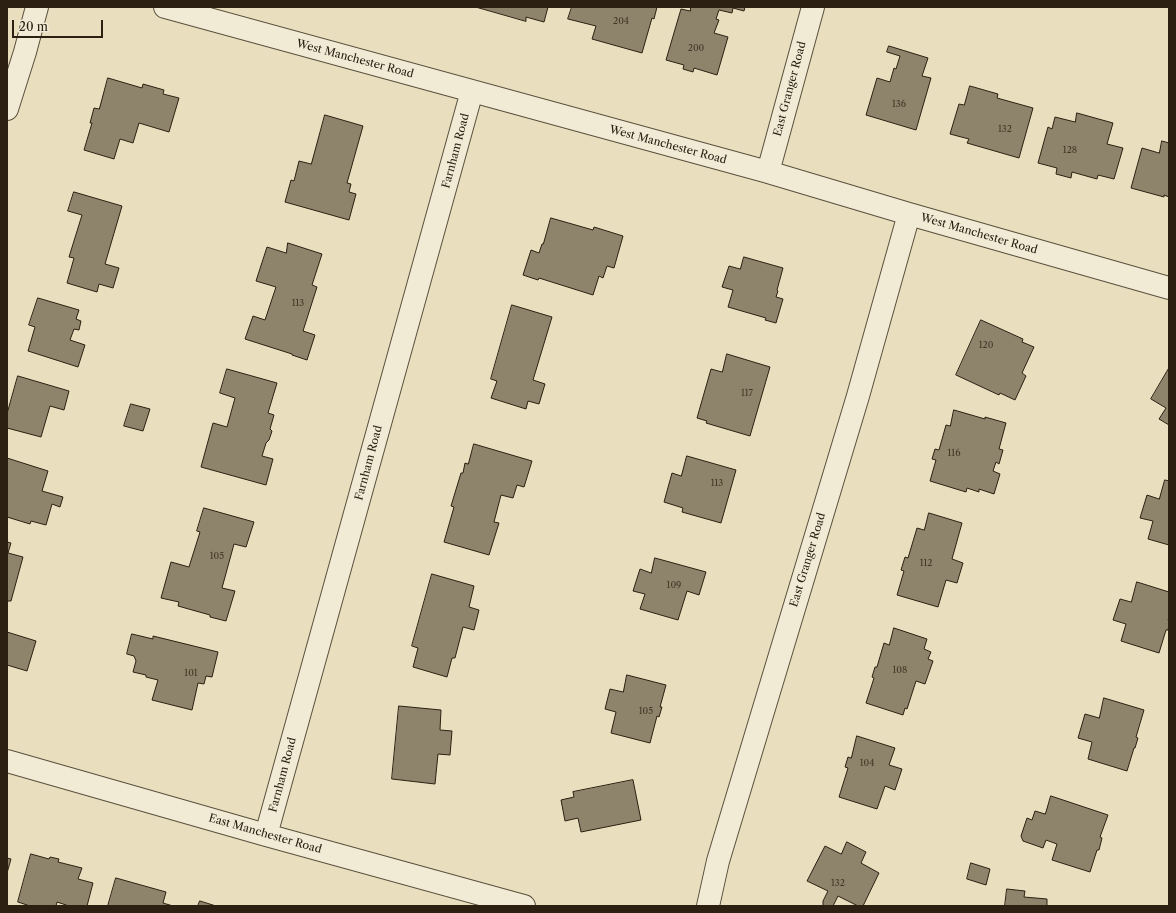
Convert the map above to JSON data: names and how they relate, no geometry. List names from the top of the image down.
{
  "streets": {
    "street": [
      "West Manchester Road",
      "East Granger Road",
      "Farnham Road",
      "East Manchester Road"
    ]
  },
  "crossings": [
    ["West Manchester Road", "East Granger Road"],
    ["West Manchester Road", "Farnham Road"],
    ["Farnham Road", "East Manchester Road"]
  ],
  "house_numbers": [
    "204",
    "200",
    "136",
    "132",
    "128",
    "113",
    "120",
    "117",
    "116",
    "113",
    "105",
    "112",
    "109",
    "108",
    "101",
    "105",
    "104",
    "132"
  ],
  "scale_bar": "20 m"
}
